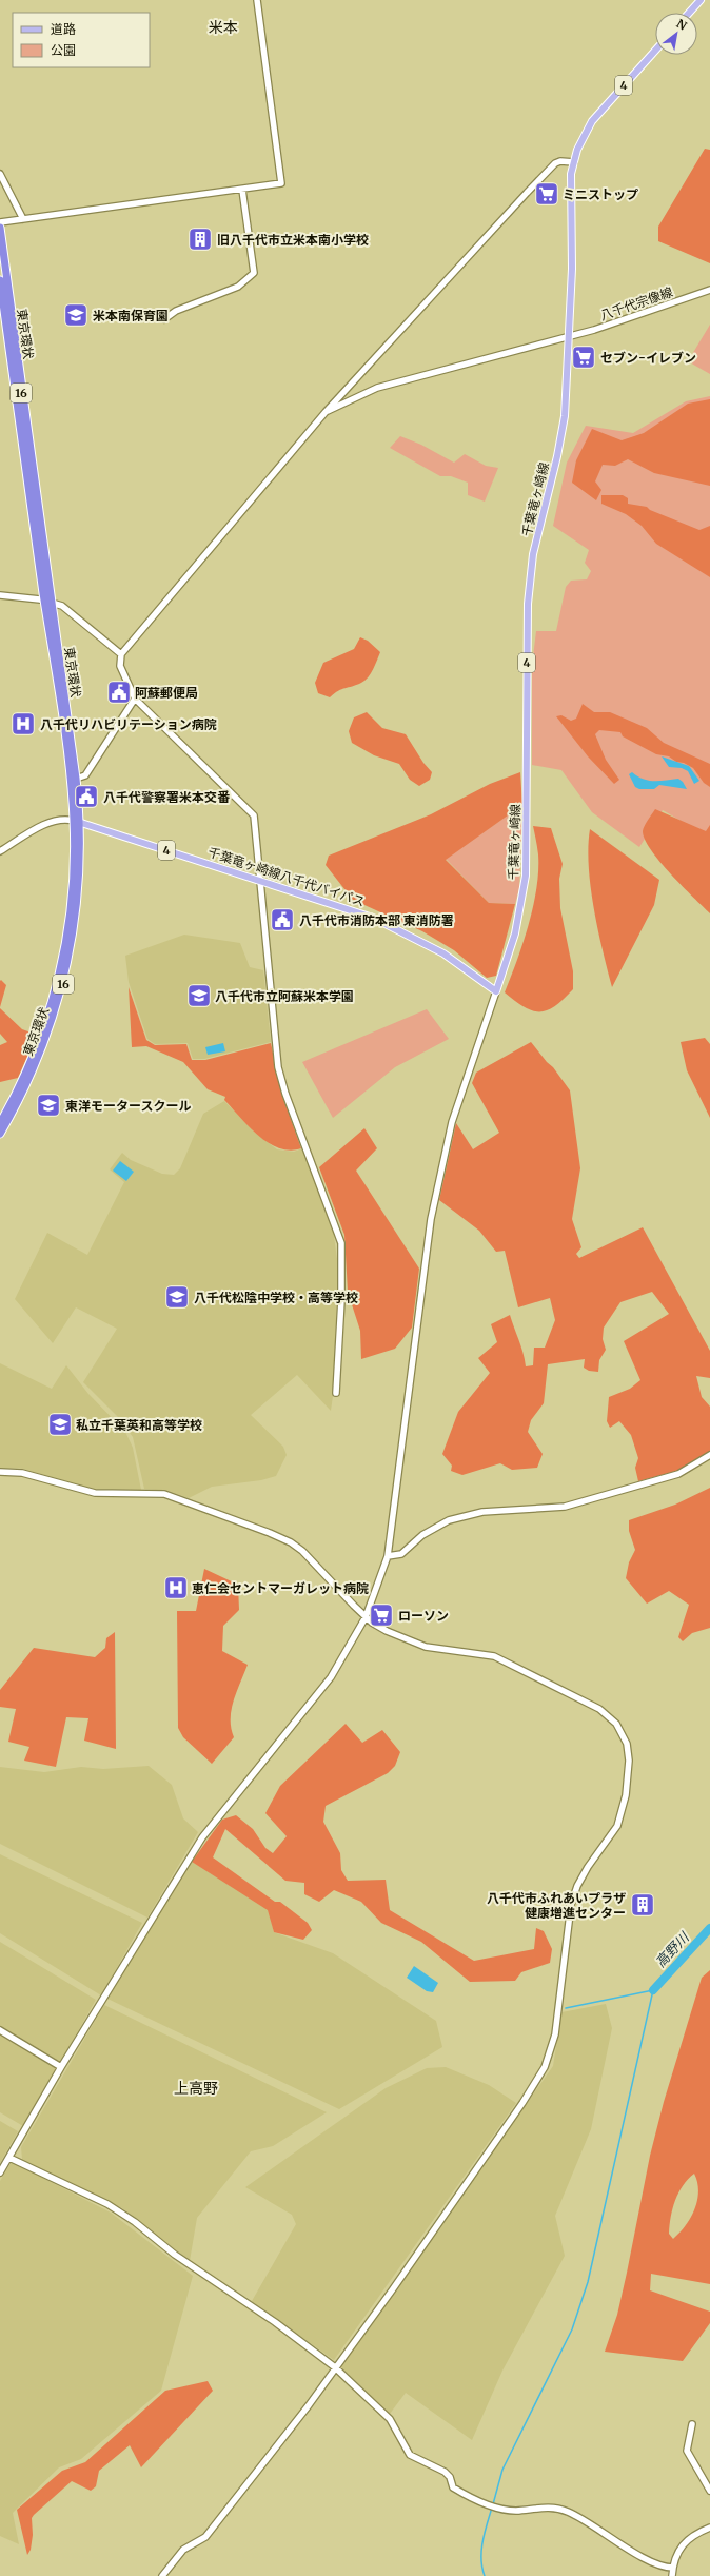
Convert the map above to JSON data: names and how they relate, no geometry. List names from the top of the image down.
{
  "streets": {
    "highway": ["東京環状", "16"],
    "main road": ["4", "千葉竜ヶ崎線", "千葉竜ヶ崎線八千代バイパス"],
    "street": ["八千代宗像線"]
  },
  "crossings": [
    ["八千代宗像線", "千葉竜ヶ崎線"],
    ["東京環状", "千葉竜ヶ崎線八千代バイパス"],
    ["千葉竜ヶ崎線", "千葉竜ヶ崎線八千代バイパス"]
  ],
  "districts": ["米本", "上高野"],
  "water": ["高野川"],
  "places": {
    "supermarket": ["ミニストップ", "セブン-イレブン", "ローソン"],
    "building": ["旧八千代市立米本南小学校", "八千代市ふれあいプラザ 健康増進センター"],
    "school or university": [
      "米本南保育園",
      "八千代市立阿蘇米本学園",
      "東洋モータースクール",
      "八千代松陰中学校・高等学校",
      "私立千葉英和高等学校"
    ],
    "public building": ["阿蘇郵便局", "八千代警察署米本交番", "八千代市消防本部 東消防署"],
    "hospital": ["八千代リハビリテーション病院", "恵仁会セントマーガレット病院"]
  },
  "legend": ["道路", "公園"],
  "north": "top right"
}
